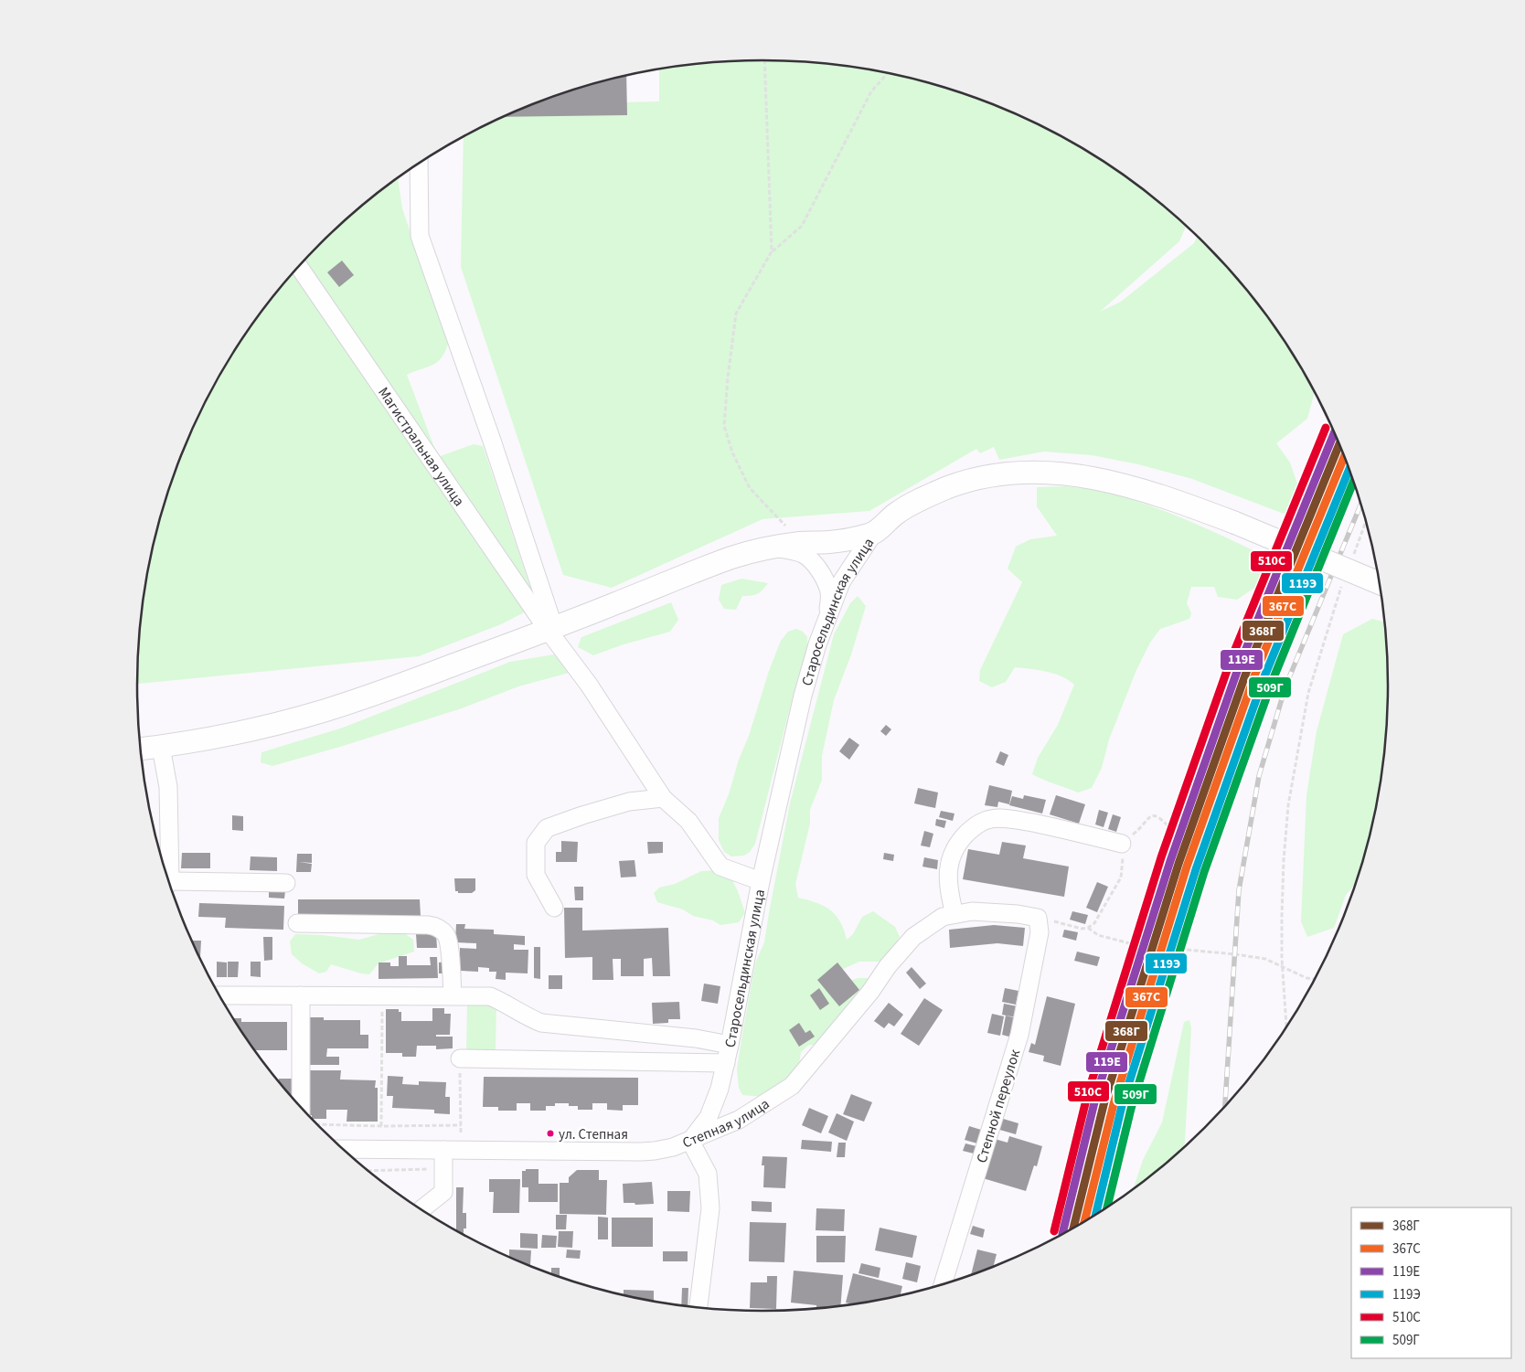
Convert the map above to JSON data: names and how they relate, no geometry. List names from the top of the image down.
{
  "streets": {
    "main road": ["Старосельдинская улица"],
    "street": ["Магистральная улица", "Степной переулок", "Степная улица"]
  },
  "crossings": [
    ["Магистральная улица", "Старосельдинская улица"],
    ["Старосельдинская улица", "Степная улица"],
    ["Степной переулок", "Степная улица"]
  ],
  "places": ["ул. Степная"],
  "lines": [
    "transit line 510С",
    "transit line 119Е",
    "transit line 368Г",
    "transit line 367С",
    "transit line 119Э",
    "transit line 509Г"
  ],
  "legend": [
    "368Г",
    "367С",
    "119Е",
    "119Э",
    "510С",
    "509Г"
  ]
}
